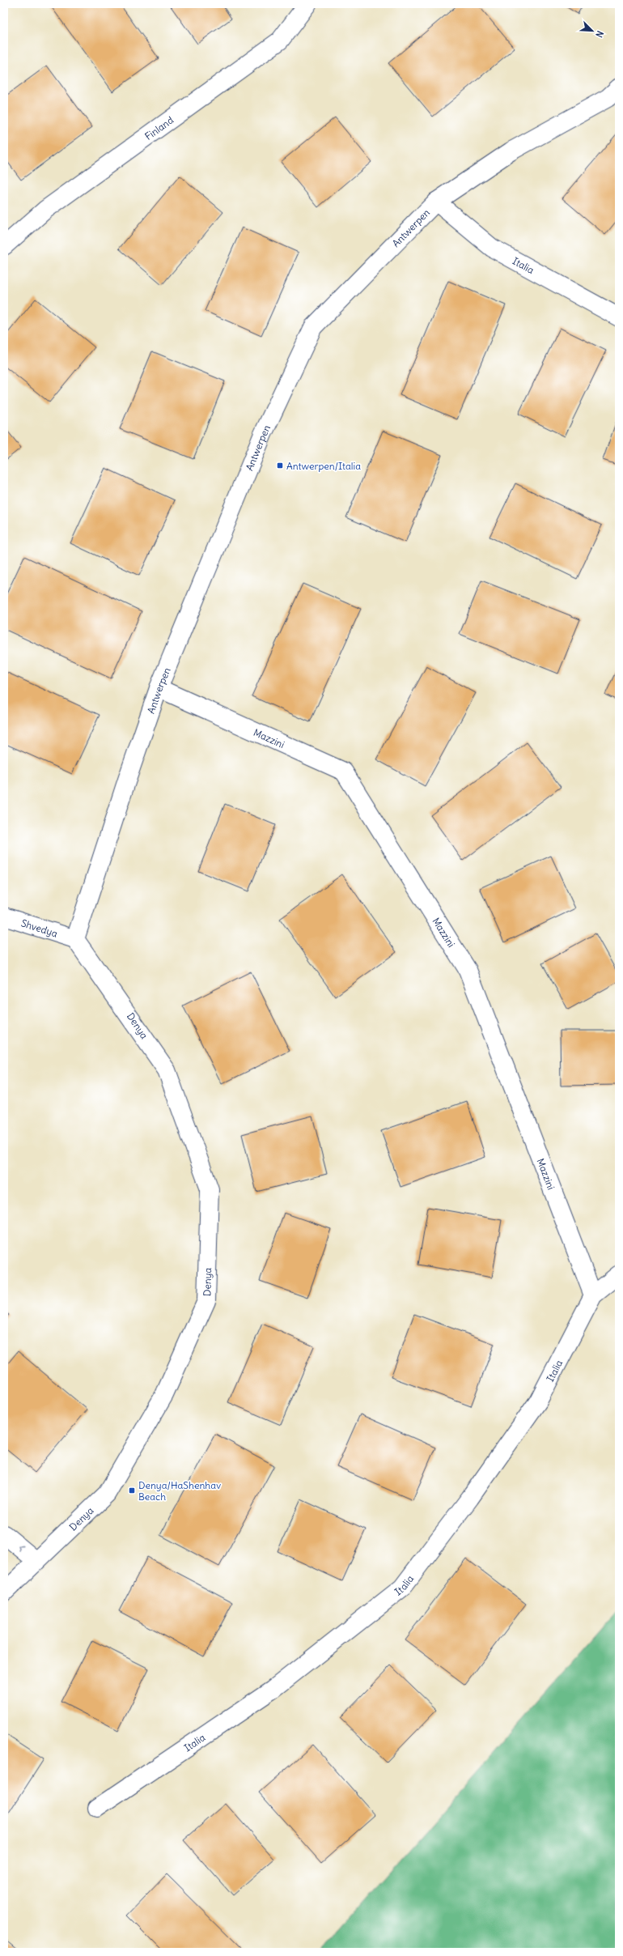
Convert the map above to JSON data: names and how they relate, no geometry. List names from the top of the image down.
{
  "streets": {
    "street": [
      "Finland",
      "Antwerpen",
      "Italia",
      "Mazzini",
      "Shvedya",
      "Denya"
    ]
  },
  "crossings": [
    ["Antwerpen", "Italia"],
    ["Antwerpen", "Mazzini"],
    ["Antwerpen", "Shvedya"],
    ["Antwerpen", "Denya"],
    ["Italia", "Mazzini"],
    ["Shvedya", "Denya"]
  ],
  "places": {
    "transit": ["Antwerpen/Italia", "Denya/HaShenhav Beach"]
  },
  "north": "bottom right"
}
